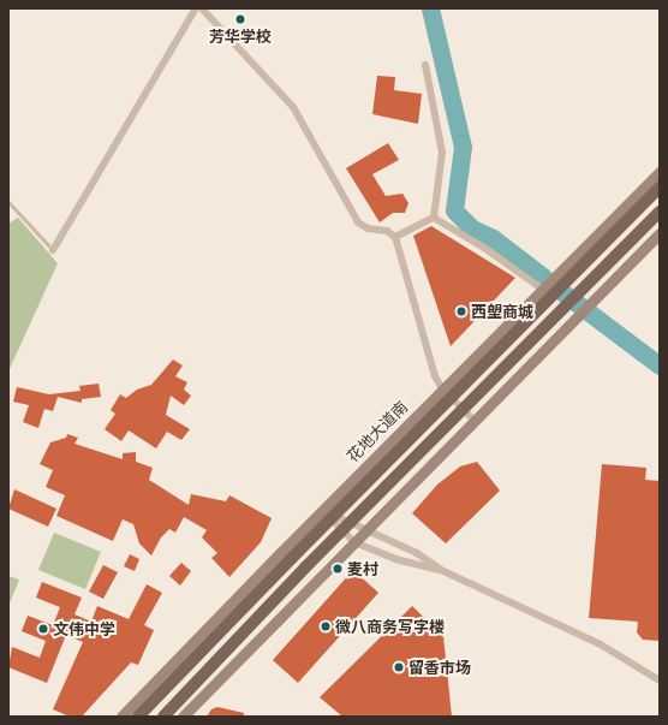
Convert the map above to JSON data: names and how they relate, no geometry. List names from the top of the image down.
{
  "streets": {
    "main road": ["花地大道南"]
  },
  "places": [
    "芳华学校",
    "西塱商城",
    "麦村",
    "微八商务写字楼",
    "文伟中学",
    "留香市场"
  ]
}
